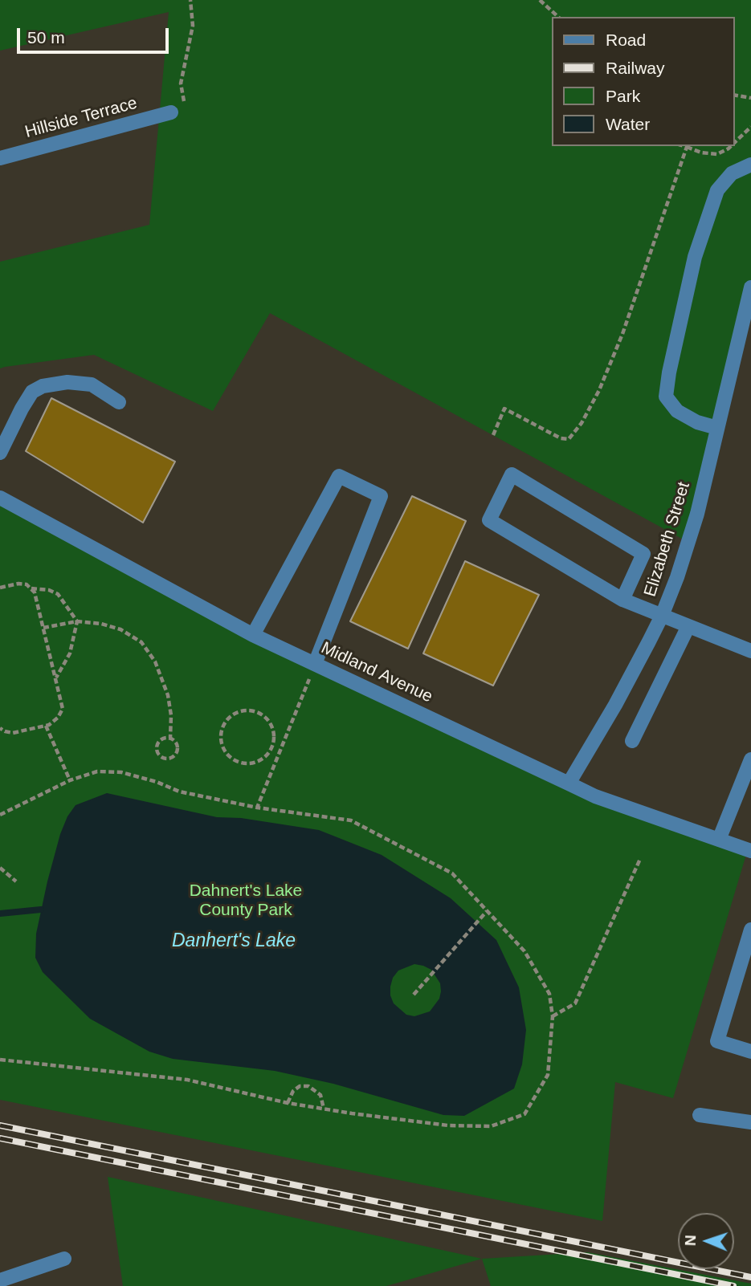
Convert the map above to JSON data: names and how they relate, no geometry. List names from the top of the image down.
{
  "streets": {
    "street": ["Hillside Terrace", "Elizabeth Street", "Midland Avenue"]
  },
  "crossings": [
    ["Elizabeth Street", "Midland Avenue"]
  ],
  "water": ["Danhert's Lake"],
  "parks": ["Dahnert's Lake County Park"],
  "legend": [
    "Road",
    "Railway",
    "Park",
    "Water"
  ],
  "scale_bar": "50 m",
  "north": "left"
}
